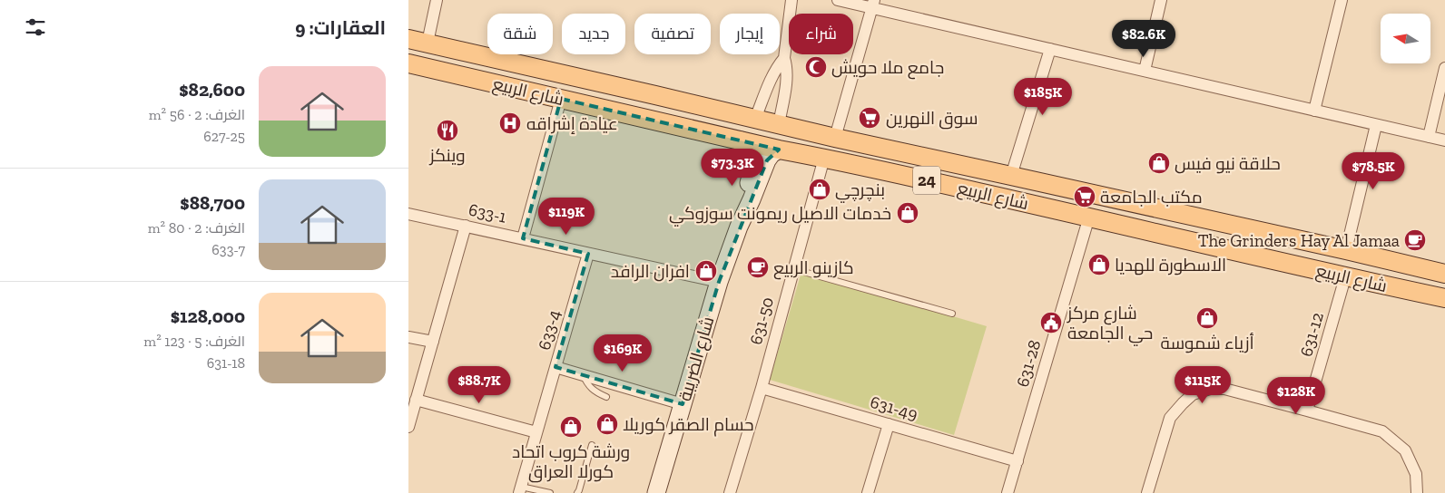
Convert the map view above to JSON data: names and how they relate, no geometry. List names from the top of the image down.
{
  "streets": {
    "main road": ["شارع الربيع", "24"],
    "street": [
      "633-1",
      "631-50",
      "633-4",
      "631-12",
      "شارع الضريبة",
      "631-28",
      "631-49"
    ]
  },
  "crossings": [
    ["شارع الربيع", "631-50"],
    ["شارع الربيع", "631-12"],
    ["شارع الربيع", "شارع الضريبة"],
    ["شارع الربيع", "631-28"],
    ["633-1", "633-4"],
    ["633-1", "شارع الضريبة"],
    ["631-50", "631-49"],
    ["631-28", "631-49"]
  ],
  "places": {
    "mosque": ["جامع ملا حويش"],
    "supermarket": ["سوق النهرين", "مكتب الجامعة"],
    "hospital": ["عيادة إشراقه"],
    "restaurant": ["وينكز"],
    "shop": [
      "حلاقة نيو فيس",
      "بنچرچي",
      "خدمات الاصيل ريمونت سوزوكي",
      "الاسطورة للهديا",
      "افران الرافد",
      "أزياء شموسة",
      "حسام الصقر كوريلا",
      "ورشة كروب اتحاد كورلا العراق"
    ],
    "cafe": ["The Grinders Hay Al Jamaa", "كازينو الربيع"],
    "public building": ["شارع مركز حي الجامعة"]
  },
  "north": "left",
  "page": {
    "heading": "العقارات: 9",
    "chip": [
      "شراء",
      "إيجار",
      "تصفية",
      "جديد",
      "شقة"
    ],
    "price": [
      "$82.6K",
      "$185K",
      "$73.3K",
      "$78.5K",
      "$119K",
      "$169K",
      "$88.7K",
      "$115K",
      "$128K"
    ],
    "list": [
      {
        "name": "$82,600",
        "note": "الغرف: 2 · 56 m² · 627-25"
      },
      {
        "name": "$88,700",
        "note": "الغرف: 2 · 80 m² · 633-7"
      },
      {
        "name": "$128,000",
        "note": "الغرف: 5 · 123 m² · 631-18"
      }
    ]
  }
}
